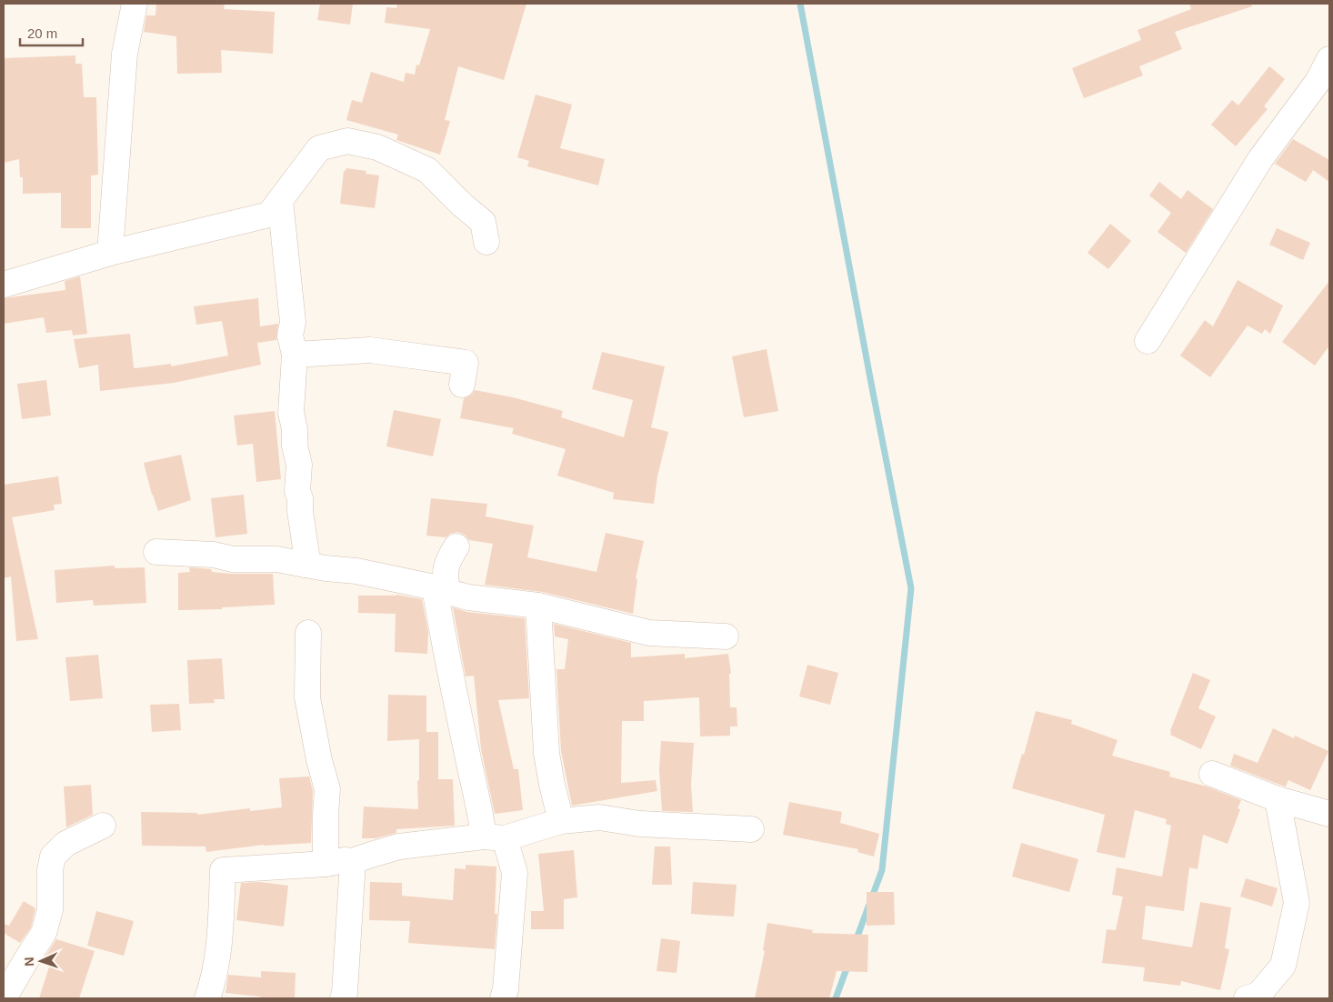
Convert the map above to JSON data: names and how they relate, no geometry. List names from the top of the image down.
{
  "scale_bar": "20 m",
  "north": "left"
}
